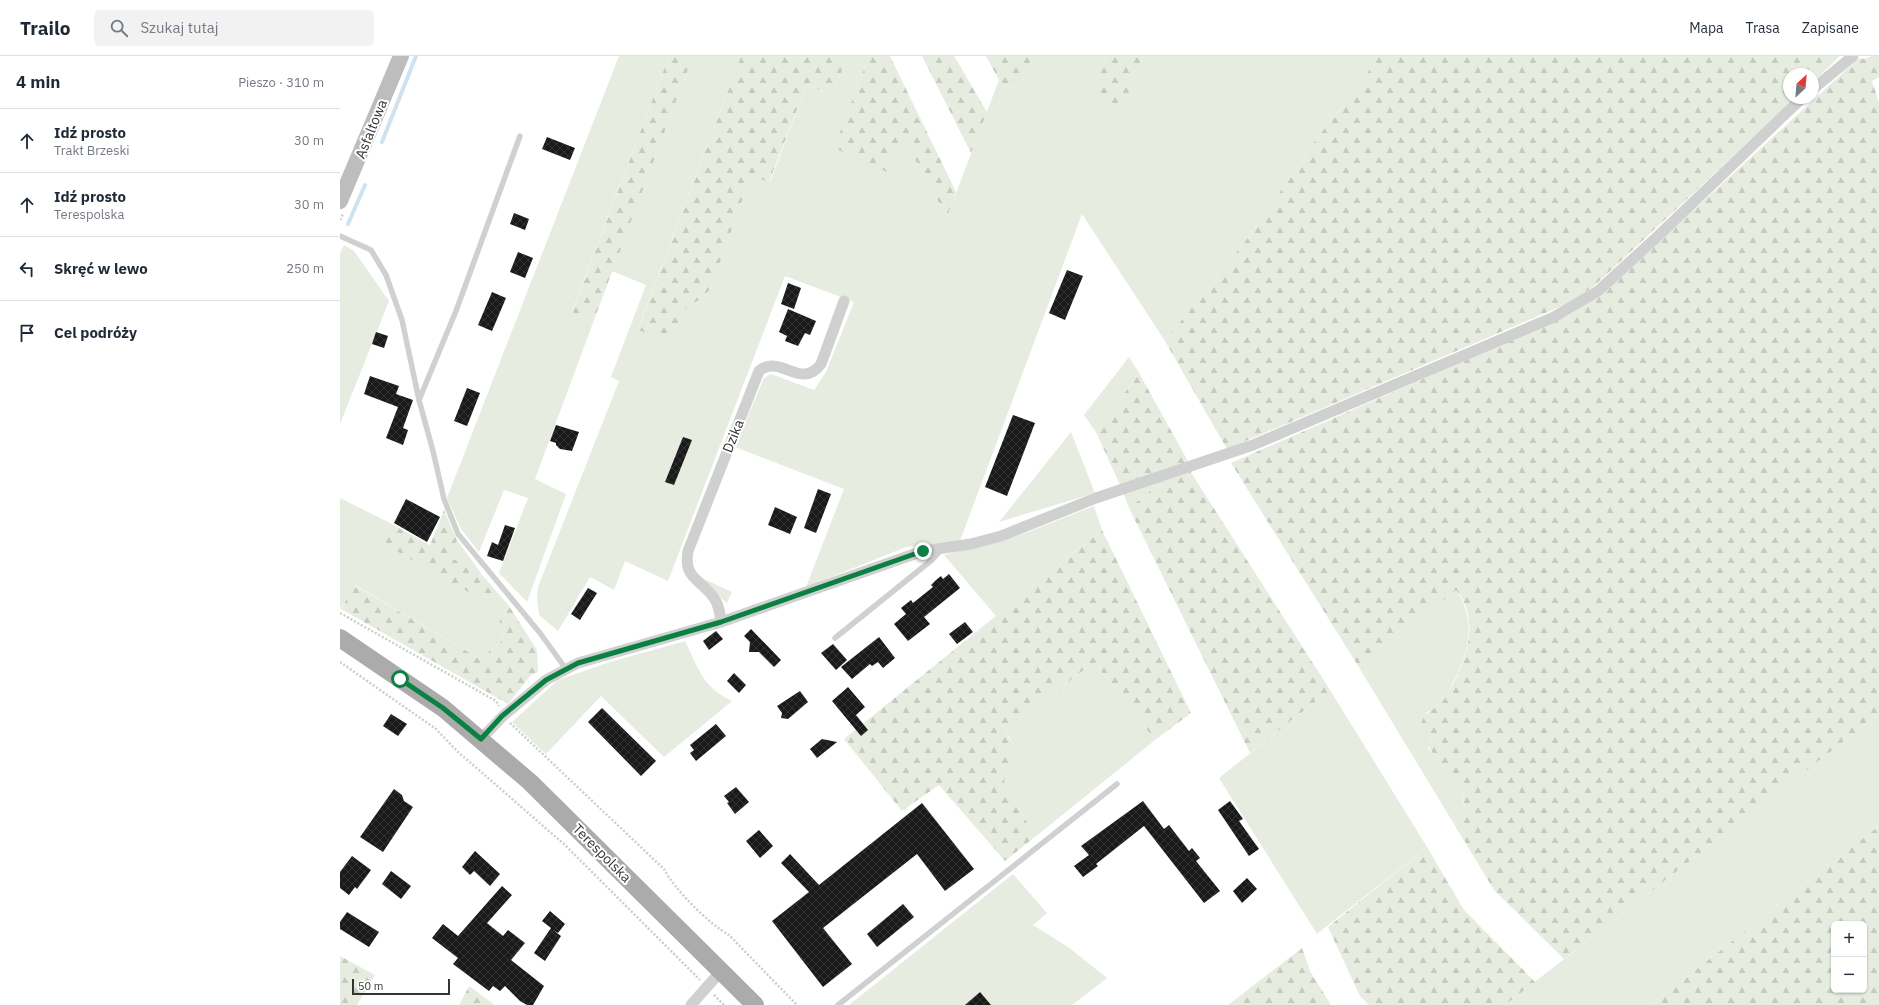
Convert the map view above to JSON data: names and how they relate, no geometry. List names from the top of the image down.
{
  "streets": {
    "main road": ["Terespolska"],
    "street": ["Asfaltowa", "Dzika"]
  },
  "scale_bar": "50 m",
  "north": "top right",
  "page": {
    "header": "Trailo",
    "search": "Szukaj tutaj",
    "nav": ["Mapa", "Trasa", "Zapisane"],
    "heading": ["4 min", "Pieszo · 310 m"],
    "list": [
      ["Idź prosto", "Trakt Brzeski", "30 m"],
      ["Idź prosto", "Terespolska", "30 m"],
      ["Skręć w lewo", "250 m"],
      "Cel podróży"
    ],
    "map_buttons": ["+", "−"],
    "scale": "50 m"
  }
}
